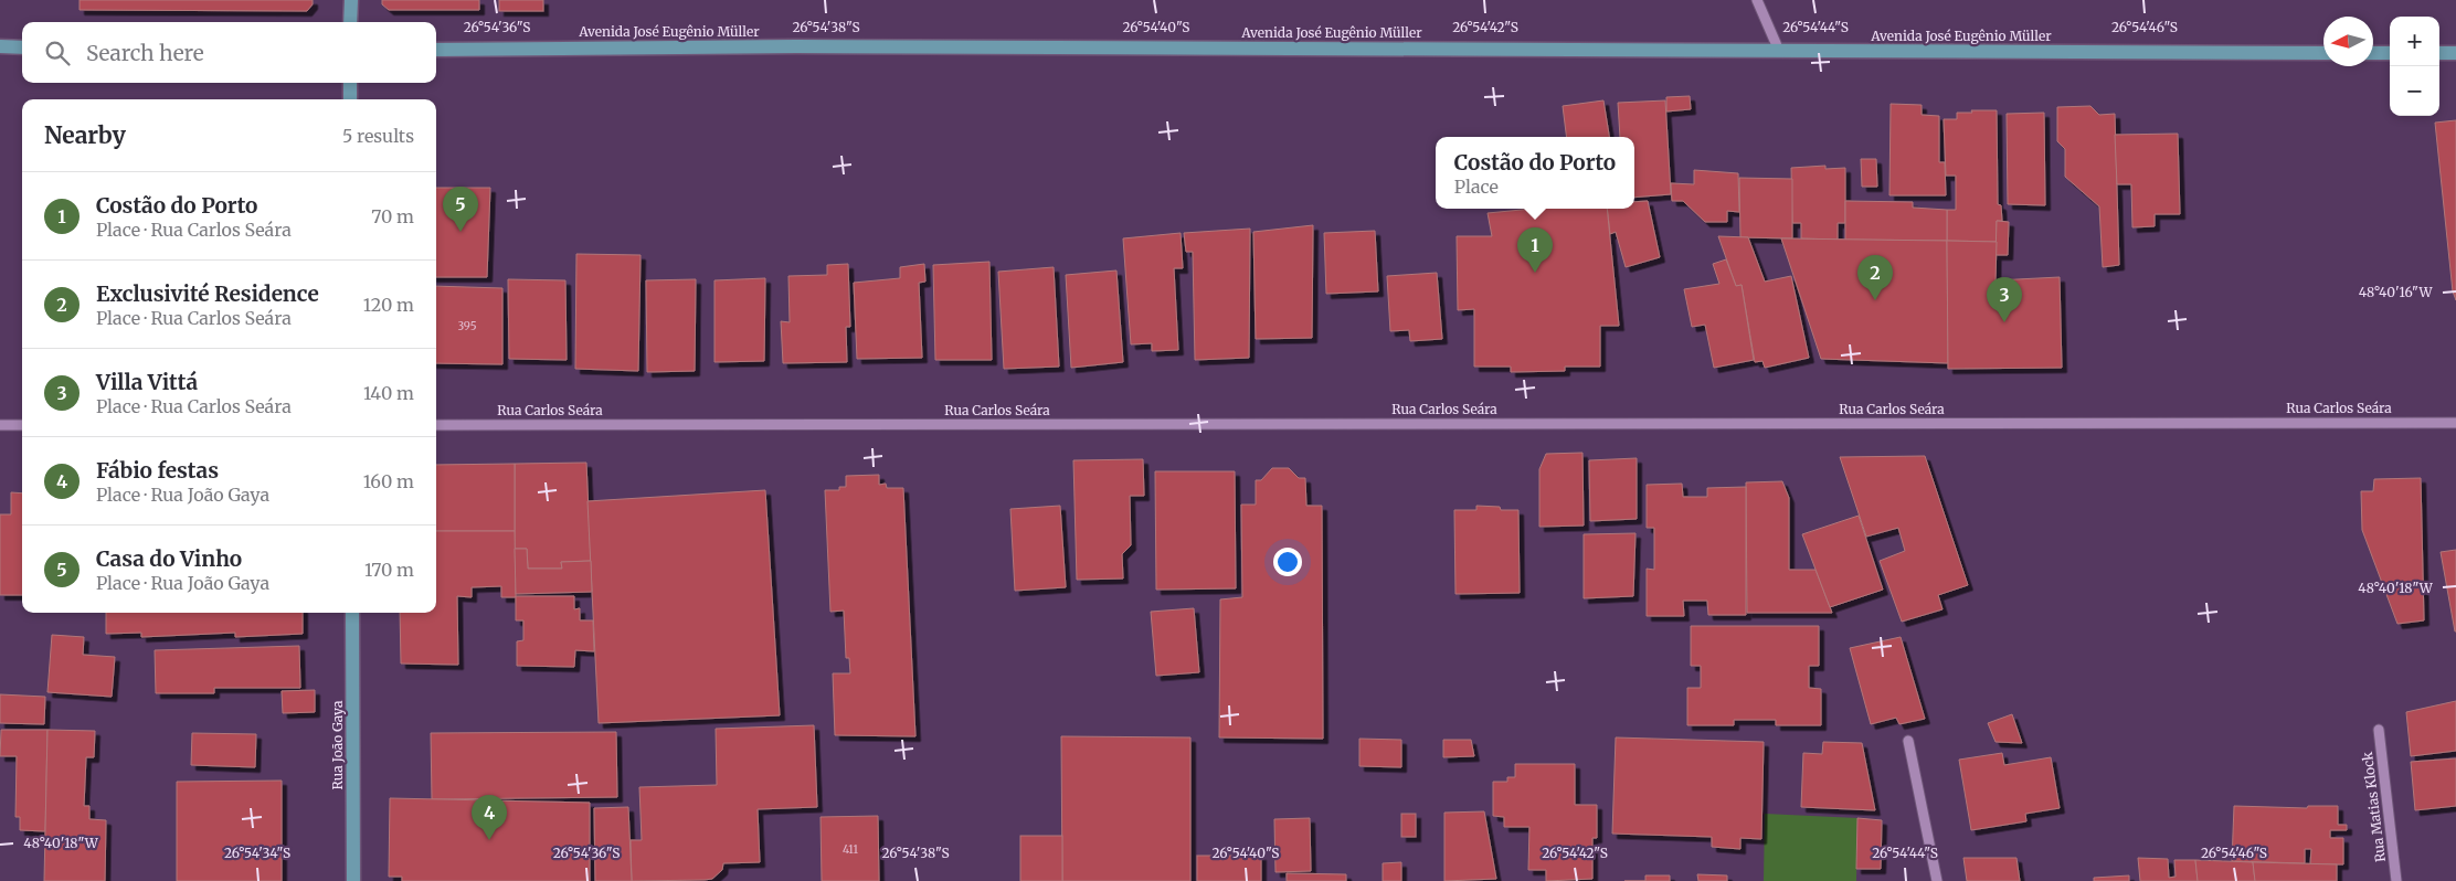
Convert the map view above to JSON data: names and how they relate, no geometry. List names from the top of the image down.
{
  "streets": {
    "main road": ["Avenida José Eugênio Müller", "Rua João Gaya"],
    "street": ["Rua Carlos Seára", "Rua Matias Klock"]
  },
  "house_numbers": ["395", "411"],
  "north": "left",
  "page": {
    "map_buttons": ["+", "−"],
    "search": "Search here",
    "heading": ["Nearby", "5 results"],
    "popup": ["Costão do Porto", "Place"],
    "list": [
      {
        "mark": "1",
        "name": "Costão do Porto",
        "note": "Place · Rua Carlos Seára",
        "value": "70 m"
      },
      {
        "mark": "2",
        "name": "Exclusivité Residence",
        "note": "Place · Rua Carlos Seára",
        "value": "120 m"
      },
      {
        "mark": "3",
        "name": "Villa Vittá",
        "note": "Place · Rua Carlos Seára",
        "value": "140 m"
      },
      {
        "mark": "4",
        "name": "Fábio festas",
        "note": "Place · Rua João Gaya",
        "value": "160 m"
      },
      {
        "mark": "5",
        "name": "Casa do Vinho",
        "note": "Place · Rua João Gaya",
        "value": "170 m"
      }
    ],
    "pins": [
      "5",
      "1",
      "2",
      "3",
      "4"
    ]
  },
  "coordinates": [
    "26°54'36\"S",
    "26°54'38\"S",
    "26°54'40\"S",
    "26°54'42\"S",
    "26°54'44\"S",
    "26°54'46\"S",
    "48°40'16\"W",
    "48°40'18\"W",
    "26°54'34\"S"
  ]
}
